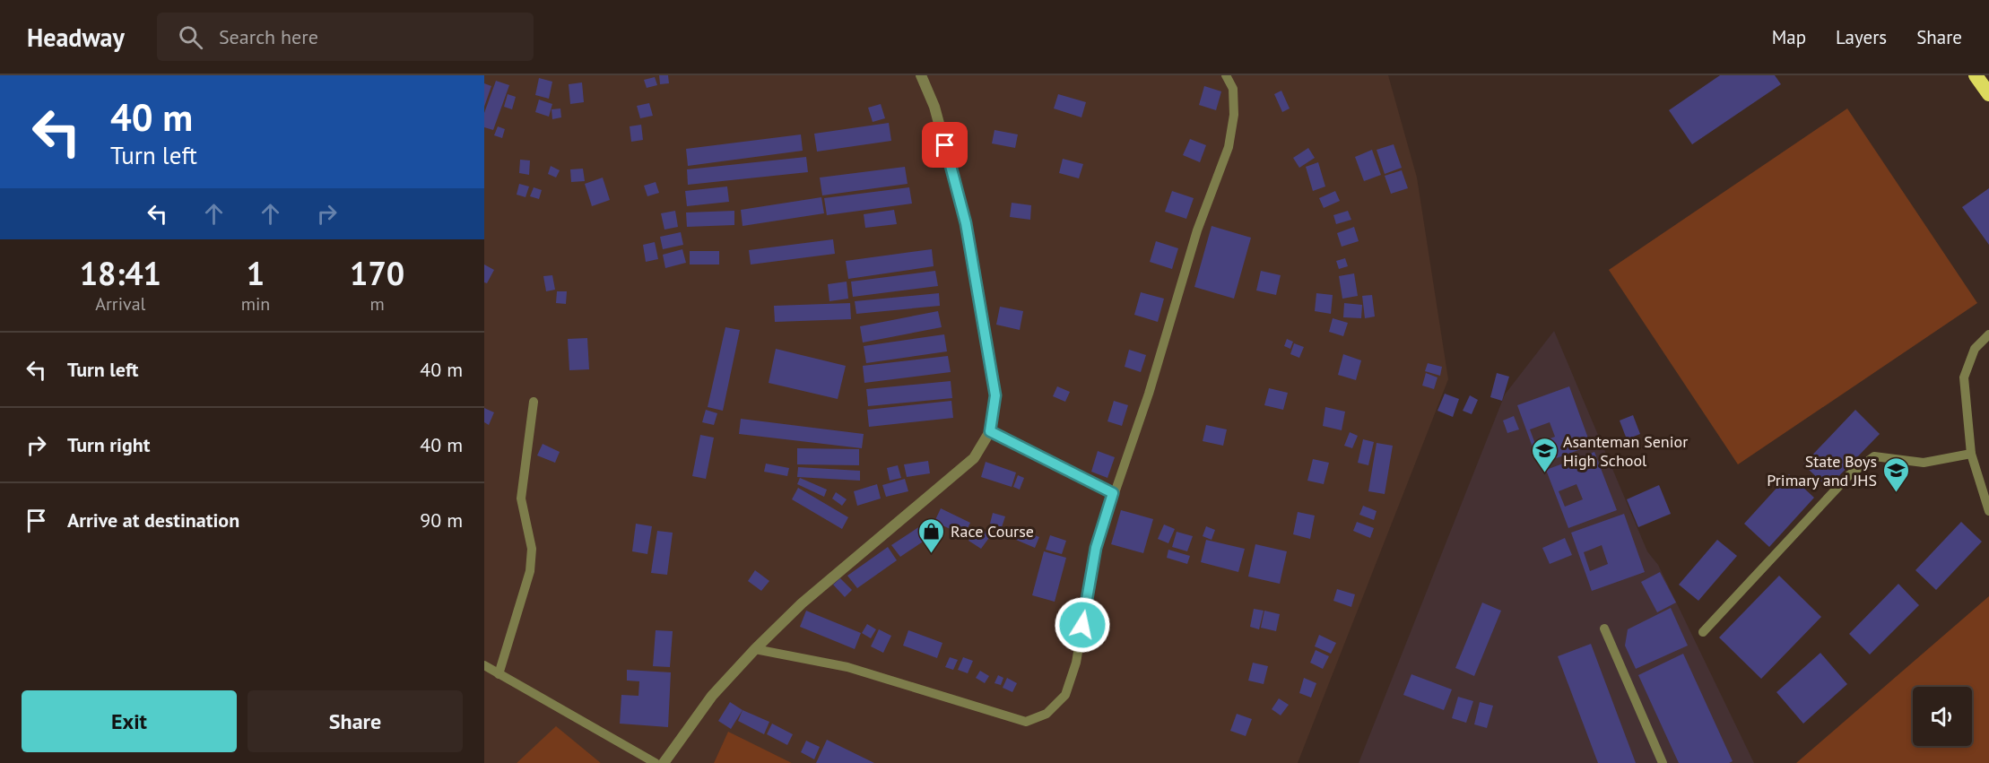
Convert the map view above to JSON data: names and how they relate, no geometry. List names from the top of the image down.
{
  "places": {
    "school or university": ["Asanteman Senior High School", "State Boys Primary and JHS"],
    "shop": ["Race Course"]
  },
  "page": {
    "header": "Headway",
    "search": "Search here",
    "nav": ["Map", "Layers", "Share"],
    "turn": ["40 m", "Turn left"],
    "eta": [
      "18:41",
      "Arrival",
      "1",
      "min",
      "170",
      "m"
    ],
    "list": [
      {
        "name": "Turn left",
        "value": "40 m"
      },
      {
        "name": "Turn right",
        "value": "40 m"
      },
      {
        "name": "Arrive at destination",
        "value": "90 m"
      }
    ],
    "buttons": ["Exit", "Share"]
  }
}
